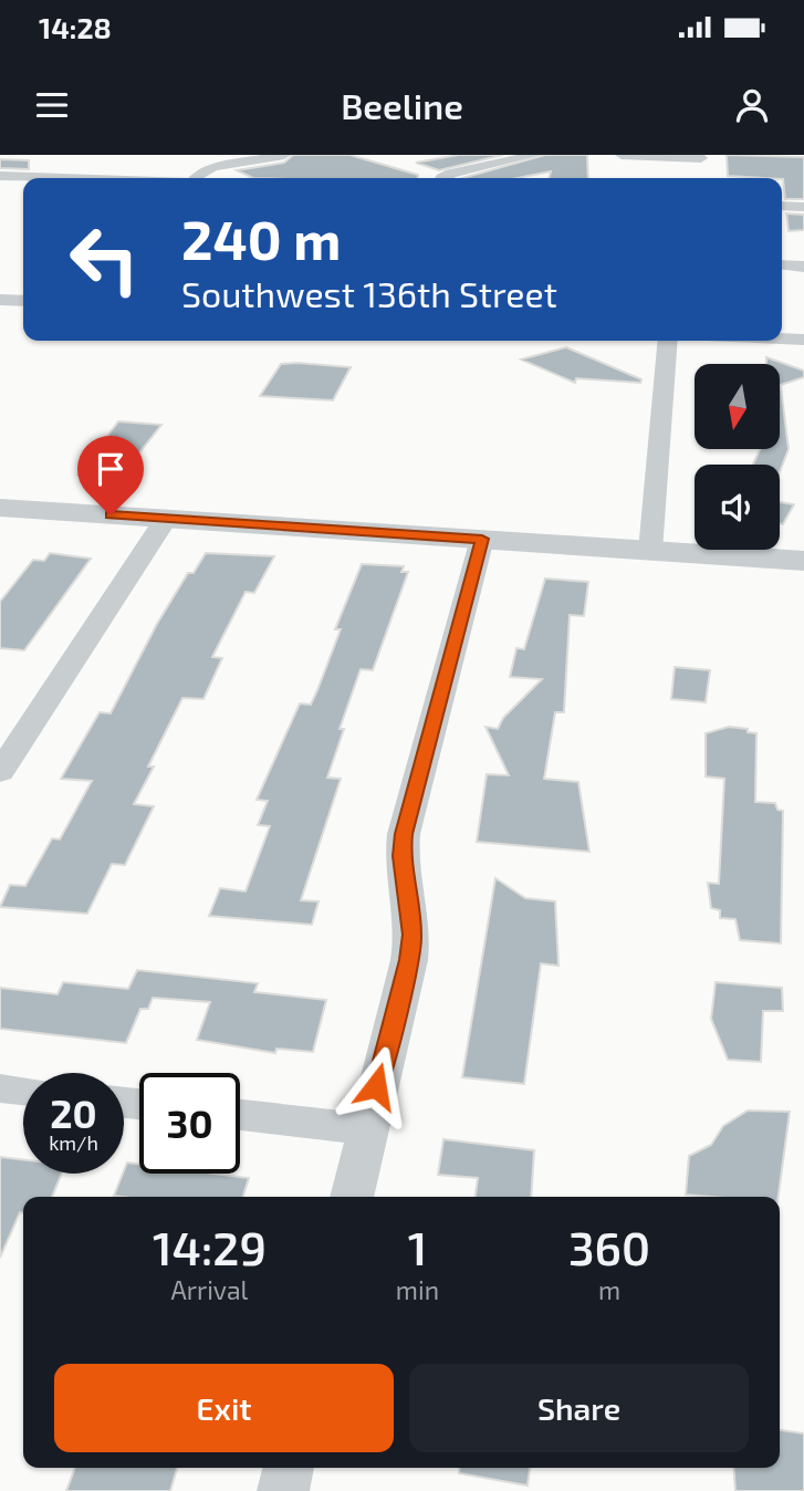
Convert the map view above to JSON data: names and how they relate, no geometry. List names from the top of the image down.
{
  "north": "bottom",
  "page": {
    "status": "14:28",
    "header": "Beeline",
    "turn": ["240 m", "Southwest 136th Street"],
    "speed": "20 km/h",
    "limit": "30",
    "eta": [
      "14:29",
      "Arrival",
      "1",
      "min",
      "360",
      "m"
    ],
    "buttons": ["Exit", "Share"]
  }
}
